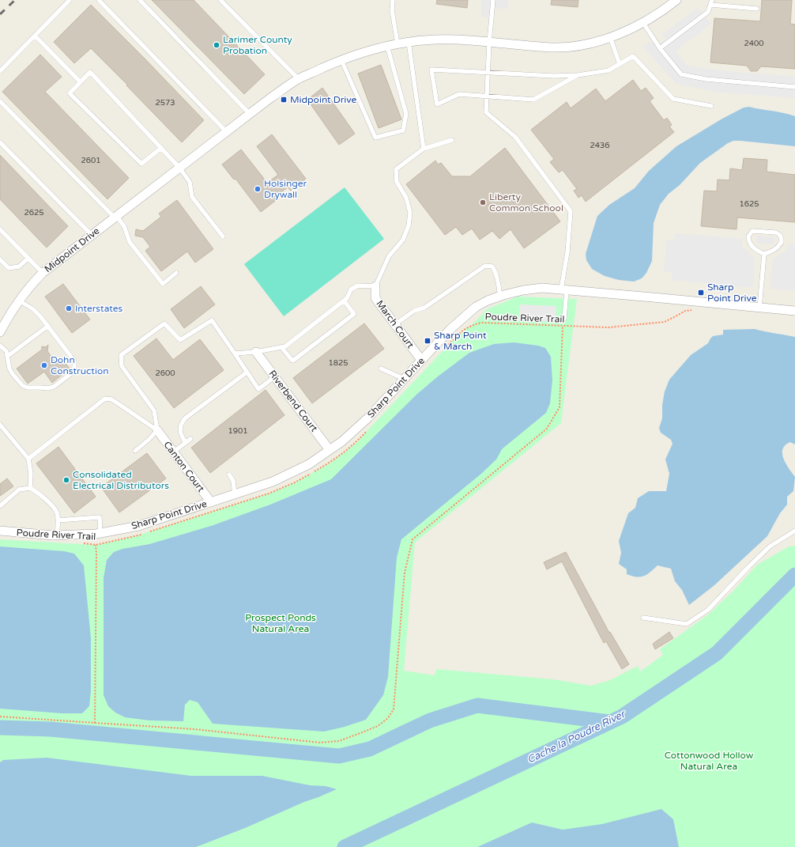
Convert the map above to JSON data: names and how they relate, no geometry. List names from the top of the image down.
{
  "streets": {
    "street": [
      "Midpoint Drive",
      "March Court",
      "Sharp Point Drive",
      "Riverbend Court",
      "Canton Court"
    ],
    "path": ["Poudre River Trail"]
  },
  "crossings": [
    ["March Court", "Sharp Point Drive"],
    ["Sharp Point Drive", "Riverbend Court"],
    ["Sharp Point Drive", "Canton Court"]
  ],
  "water": ["Cache la Poudre River"],
  "parks": ["Prospect Ponds Natural Area", "Cottonwood Hollow Natural Area"],
  "places": {
    "other": [
      "Larimer County Probation",
      "Holsinger Drywall",
      "Liberty Common School",
      "Interstates",
      "Dohn Construction",
      "Consolidated Electrical Distributors"
    ],
    "transit": ["Midpoint Drive", "Sharp Point Drive", "Sharp Point & March"]
  },
  "house_numbers": [
    "2400",
    "2573",
    "2436",
    "2601",
    "1625",
    "2625",
    "1825",
    "2600",
    "1901"
  ]
}
